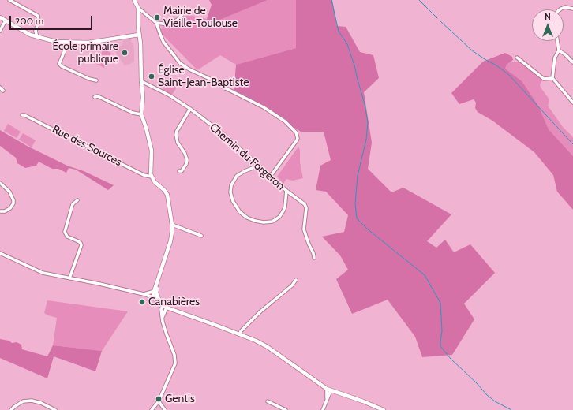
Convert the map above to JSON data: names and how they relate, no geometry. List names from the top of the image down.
{
  "streets": {
    "street": ["Rue des Sources", "Chemin du Forgeron"]
  },
  "places": [
    "Mairie de Vieille-Toulouse",
    "École primaire publique",
    "Église Saint-Jean-Baptiste",
    "Canabières",
    "Gentis"
  ],
  "scale_bar": "200 m",
  "north": "top"
}
